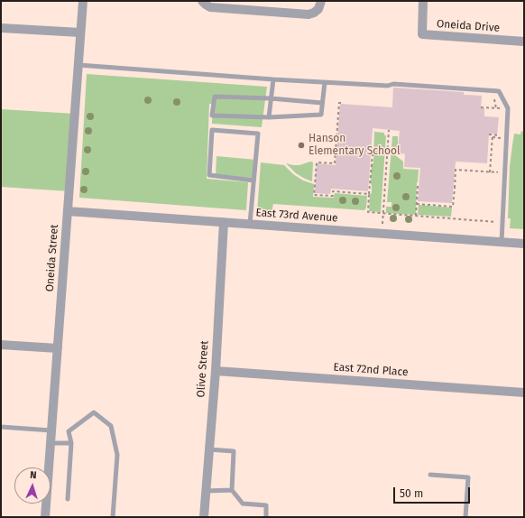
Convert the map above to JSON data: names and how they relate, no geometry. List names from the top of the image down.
{
  "streets": {
    "street": [
      "Oneida Drive",
      "East 73rd Avenue",
      "Oneida Street",
      "Olive Street",
      "East 72nd Place"
    ]
  },
  "crossings": [
    ["East 73rd Avenue", "Oneida Street"],
    ["East 73rd Avenue", "Olive Street"],
    ["Olive Street", "East 72nd Place"]
  ],
  "places": ["Hanson Elementary School"],
  "scale_bar": "50 m",
  "north": "top"
}
